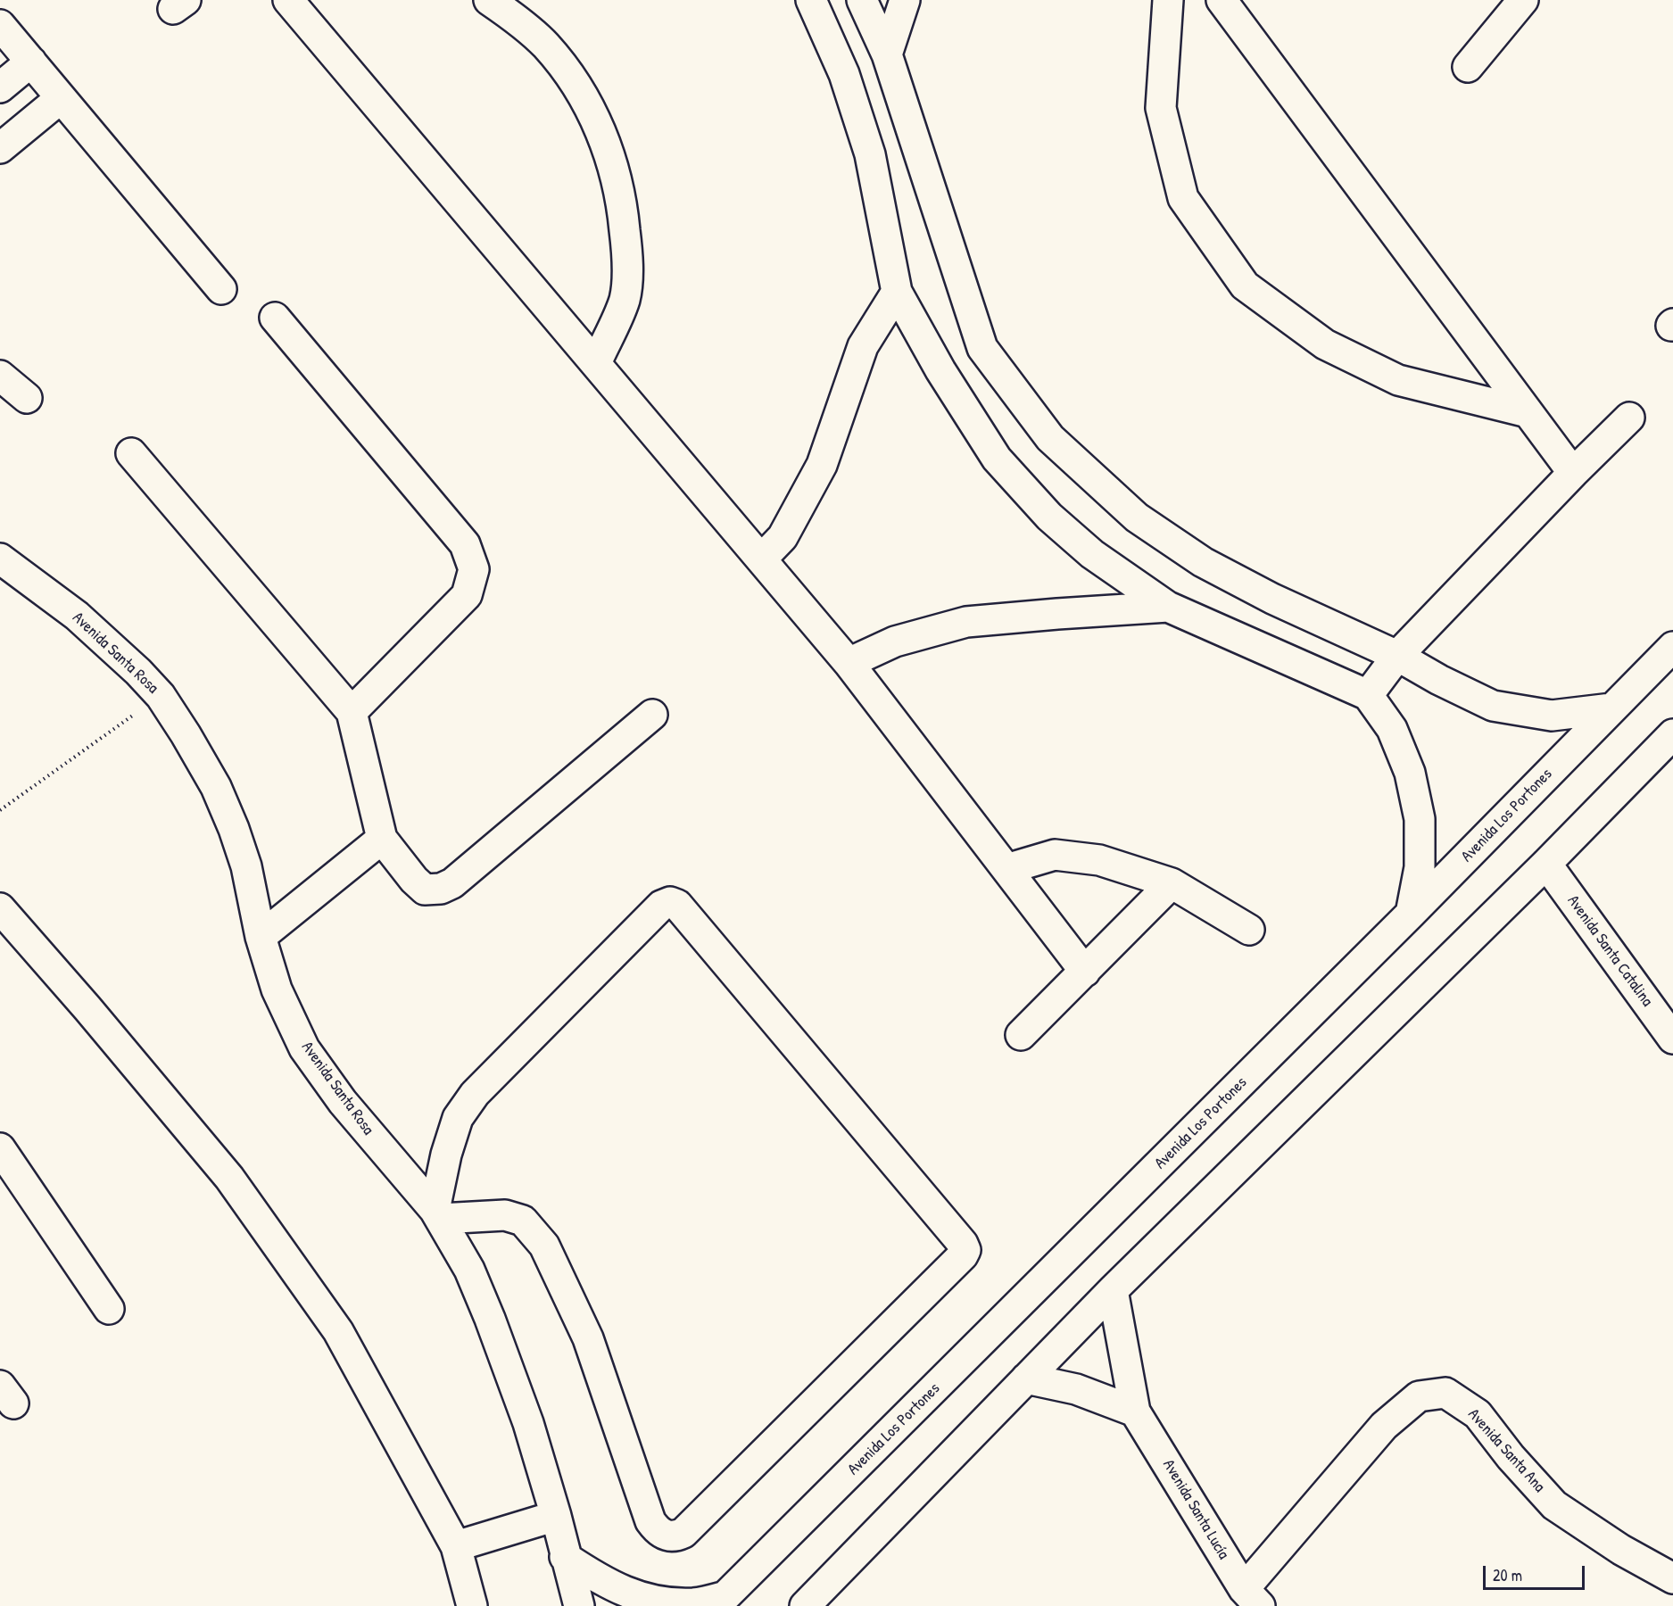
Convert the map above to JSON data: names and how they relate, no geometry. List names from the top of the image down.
{
  "streets": {
    "street": [
      "Avenida Santa Rosa",
      "Avenida Los Portones",
      "Avenida Santa Catalina",
      "Avenida Santa Ana",
      "Avenida Santa Lucía"
    ]
  },
  "crossings": [
    ["Avenida Santa Rosa", "Avenida Los Portones"],
    ["Avenida Santa Ana", "Avenida Santa Lucía"]
  ],
  "scale_bar": "20 m"
}
